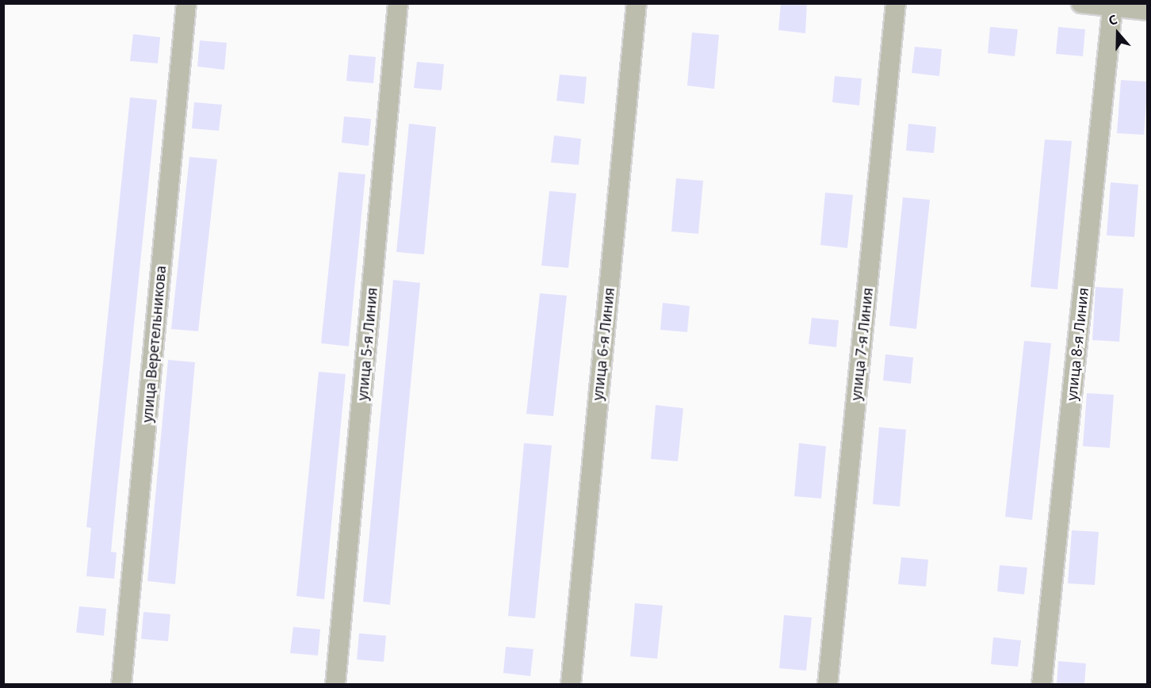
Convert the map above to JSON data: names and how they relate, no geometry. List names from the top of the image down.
{
  "streets": {
    "street": [
      "улица Веретельникова",
      "улица 5-я Линия",
      "улица 6-я Линия",
      "улица 7-я Линия",
      "улица 8-я Линия"
    ]
  },
  "north": "top"
}
